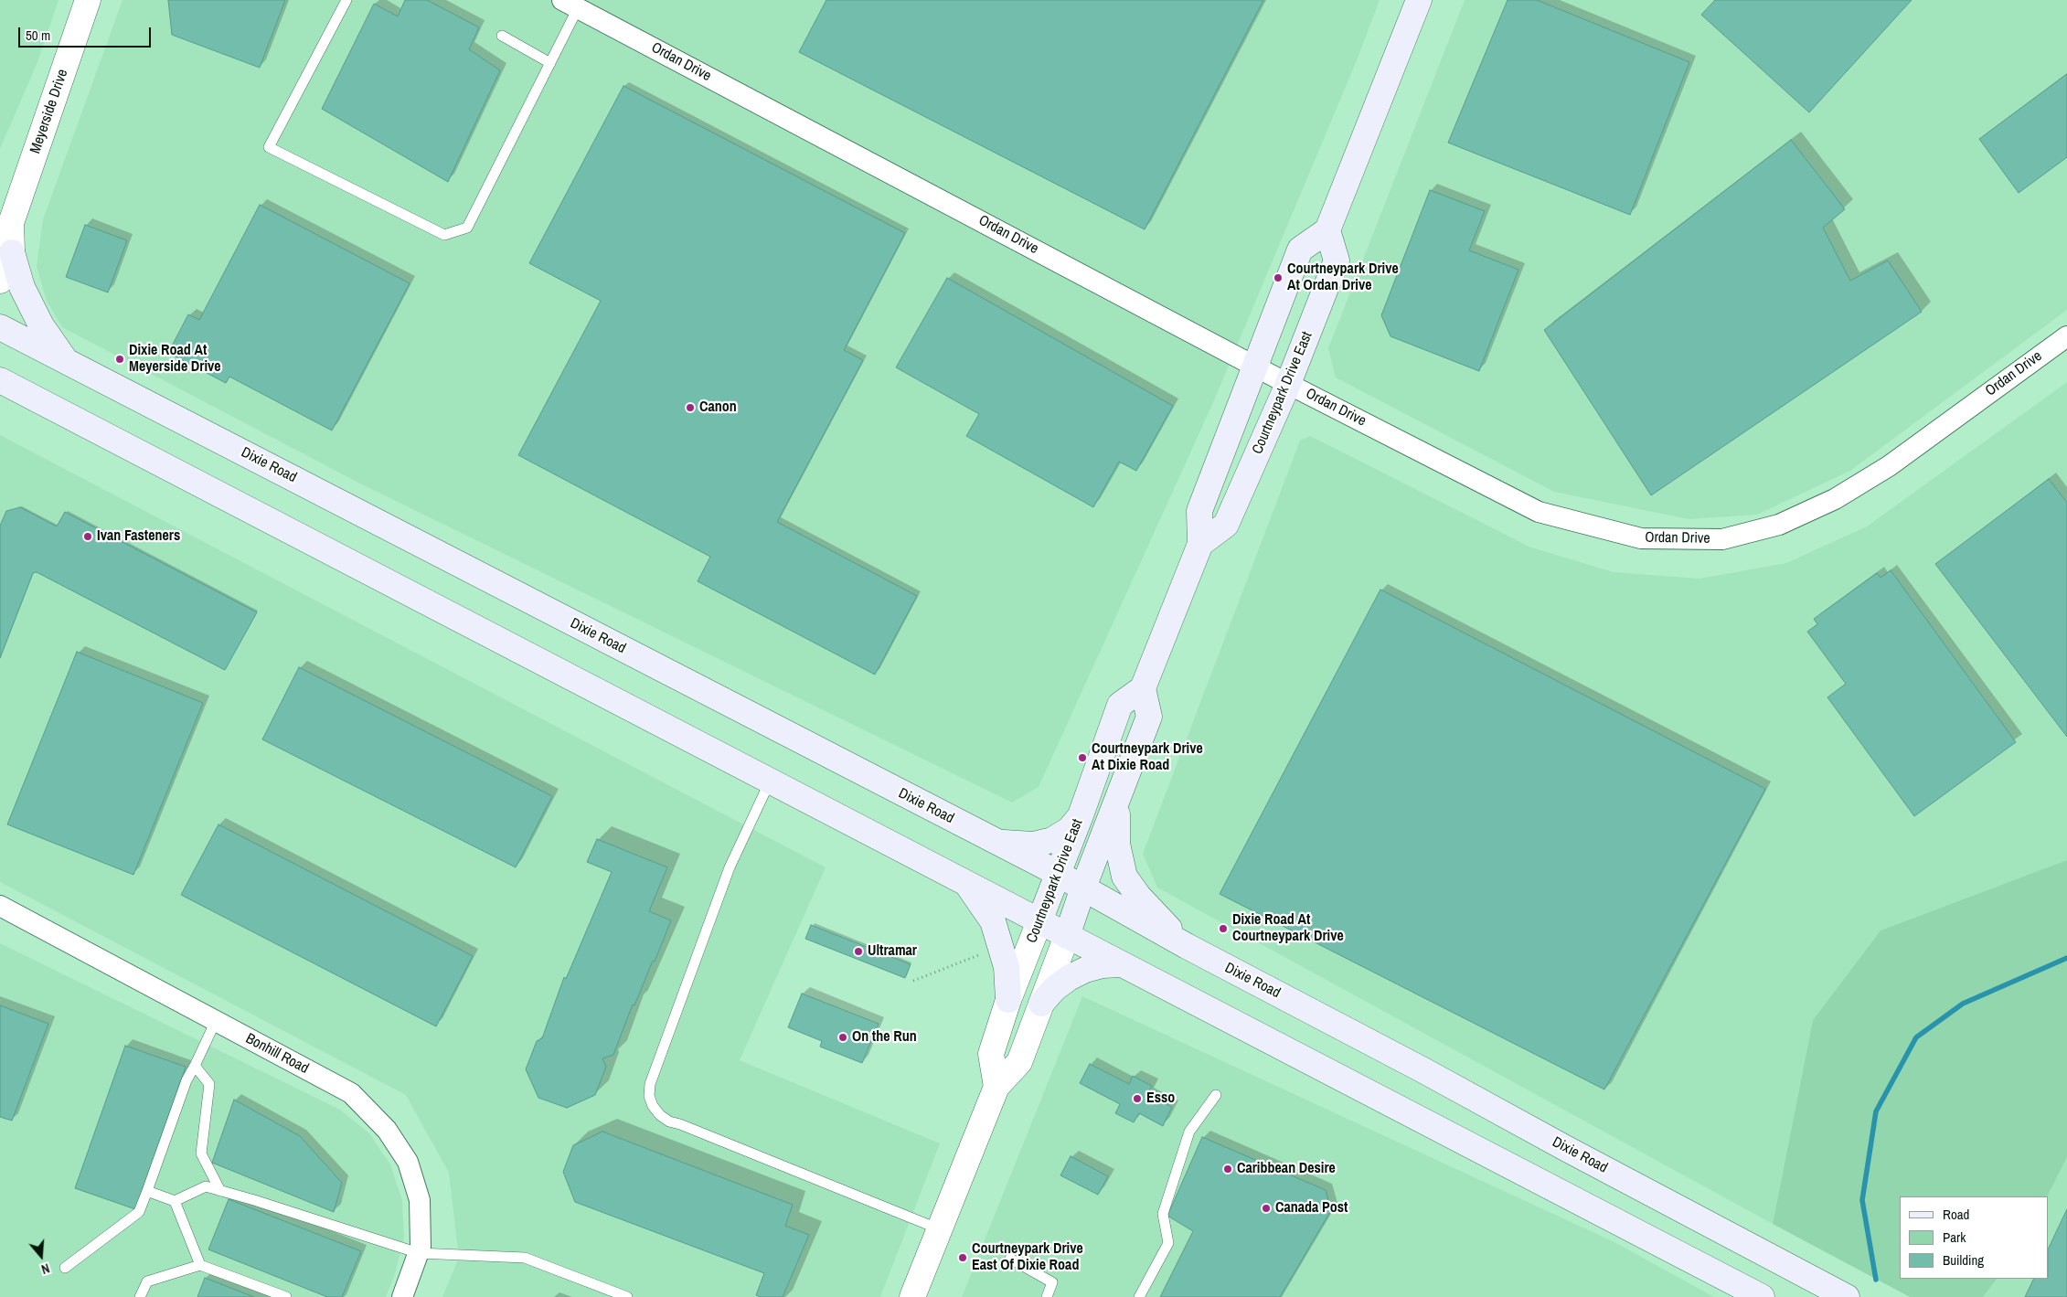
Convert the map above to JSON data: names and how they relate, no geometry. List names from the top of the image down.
{
  "streets": {
    "main road": ["Courtneypark Drive East", "Dixie Road"],
    "street": ["Ordan Drive", "Meyerside Drive", "Bonhill Road"]
  },
  "crossings": [
    ["Ordan Drive", "Courtneypark Drive East"],
    ["Courtneypark Drive East", "Dixie Road"]
  ],
  "places": [
    "Courtneypark Drive At Ordan Drive",
    "Dixie Road At Meyerside Drive",
    "Canon",
    "Ivan Fasteners",
    "Courtneypark Drive At Dixie Road",
    "Dixie Road At Courtneypark Drive",
    "Ultramar",
    "On the Run",
    "Esso",
    "Caribbean Desire",
    "Canada Post",
    "Courtneypark Drive East Of Dixie Road"
  ],
  "legend": ["Road", "Park", "Building"],
  "scale_bar": "50 m",
  "north": "bottom"
}
